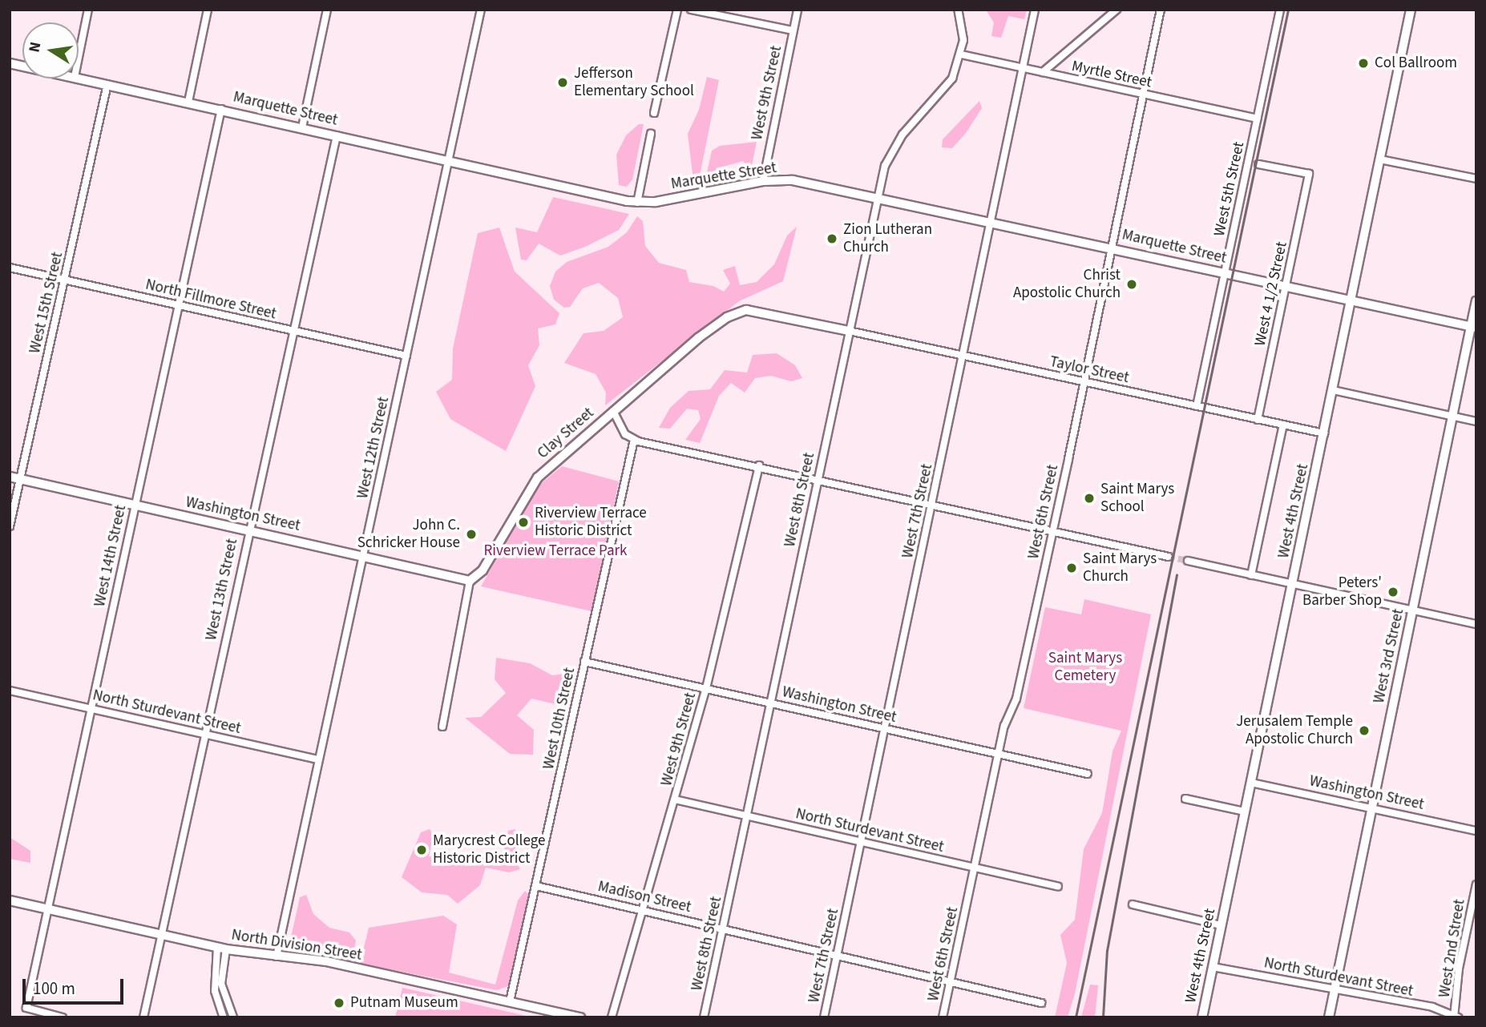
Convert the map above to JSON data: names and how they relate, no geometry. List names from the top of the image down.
{
  "streets": {
    "main road": ["West 4th Street", "West 3rd Street", "North Division Street"],
    "street": [
      "Myrtle Street",
      "West 9th Street",
      "Marquette Street",
      "West 5th Street",
      "West 4 1/2 Street",
      "North Fillmore Street",
      "West 15th Street",
      "Taylor Street",
      "Clay Street",
      "West 12th Street",
      "West 8th Street",
      "West 7th Street",
      "West 6th Street",
      "Washington Street",
      "West 14th Street",
      "West 13th Street",
      "North Sturdevant Street",
      "West 10th Street",
      "Madison Street",
      "West 2nd Street"
    ]
  },
  "crossings": [
    ["Myrtle Street", "West 5th Street"],
    ["Myrtle Street", "West 8th Street"],
    ["Myrtle Street", "West 7th Street"],
    ["Myrtle Street", "West 6th Street"],
    ["West 9th Street", "Marquette Street"],
    ["West 9th Street", "Washington Street"],
    ["West 9th Street", "North Sturdevant Street"],
    ["West 9th Street", "Madison Street"],
    ["Marquette Street", "West 5th Street"],
    ["Marquette Street", "West 4 1/2 Street"],
    ["Marquette Street", "West 15th Street"],
    ["Marquette Street", "West 12th Street"],
    ["Marquette Street", "West 8th Street"],
    ["Marquette Street", "West 7th Street"],
    ["Marquette Street", "West 4th Street"],
    ["Marquette Street", "West 6th Street"],
    ["Marquette Street", "West 14th Street"],
    ["Marquette Street", "West 13th Street"],
    ["Marquette Street", "West 3rd Street"],
    ["West 5th Street", "Taylor Street"],
    ["West 4 1/2 Street", "Taylor Street"],
    ["North Fillmore Street", "West 15th Street"],
    ["North Fillmore Street", "West 12th Street"],
    ["North Fillmore Street", "West 14th Street"],
    ["North Fillmore Street", "West 13th Street"],
    ["West 15th Street", "Washington Street"],
    ["Taylor Street", "Clay Street"],
    ["Taylor Street", "West 8th Street"],
    ["Taylor Street", "West 7th Street"],
    ["Taylor Street", "West 4th Street"],
    ["Taylor Street", "West 6th Street"],
    ["Clay Street", "West 8th Street"],
    ["Clay Street", "Washington Street"],
    ["West 12th Street", "Washington Street"],
    ["West 12th Street", "North Sturdevant Street"],
    ["West 12th Street", "North Division Street"],
    ["West 8th Street", "Washington Street"],
    ["West 8th Street", "North Sturdevant Street"],
    ["West 8th Street", "Madison Street"],
    ["West 7th Street", "Washington Street"],
    ["West 7th Street", "North Sturdevant Street"],
    ["West 7th Street", "Madison Street"],
    ["West 4th Street", "Washington Street"],
    ["West 4th Street", "North Sturdevant Street"],
    ["West 6th Street", "Washington Street"],
    ["West 6th Street", "North Sturdevant Street"],
    ["West 6th Street", "Madison Street"],
    ["Washington Street", "West 14th Street"],
    ["Washington Street", "West 13th Street"],
    ["Washington Street", "West 3rd Street"],
    ["Washington Street", "West 10th Street"],
    ["West 14th Street", "North Sturdevant Street"],
    ["West 14th Street", "North Division Street"],
    ["West 13th Street", "North Sturdevant Street"],
    ["West 13th Street", "North Division Street"],
    ["West 3rd Street", "North Sturdevant Street"],
    ["North Sturdevant Street", "West 2nd Street"],
    ["West 10th Street", "Madison Street"],
    ["West 10th Street", "North Division Street"]
  ],
  "parks": ["Riverview Terrace Park", "Saint Marys Cemetery"],
  "places": [
    "Col Ballroom",
    "Jefferson Elementary School",
    "Zion Lutheran Church",
    "Christ Apostolic Church",
    "Saint Marys School",
    "Riverview Terrace Historic District",
    "John C. Schricker House",
    "Saint Marys Church",
    "Peters' Barber Shop",
    "Jerusalem Temple Apostolic Church",
    "Marycrest College Historic District",
    "Putnam Museum"
  ],
  "scale_bar": "100 m",
  "north": "left"
}
